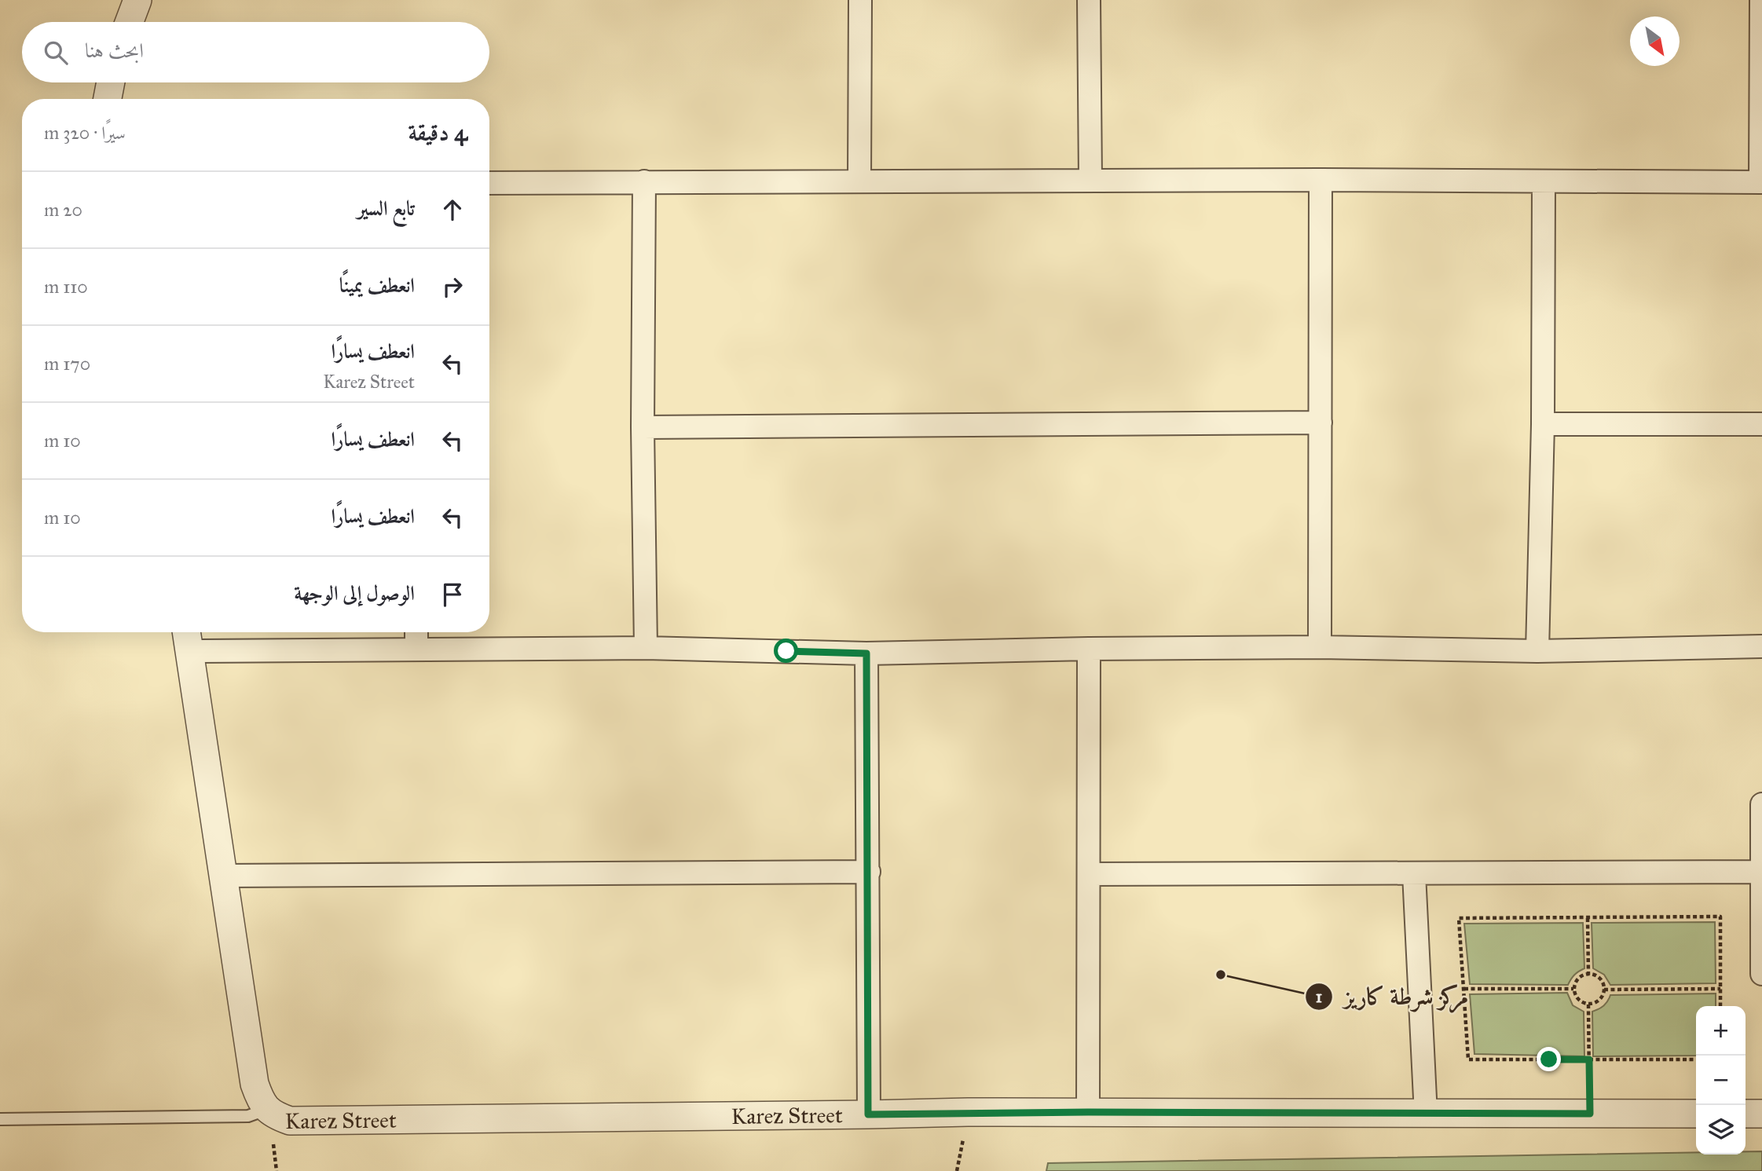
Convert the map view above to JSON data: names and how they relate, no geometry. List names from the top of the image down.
{
  "streets": {
    "street": ["Karez Street"]
  },
  "places": ["مركز شرطة كاريز"],
  "north": "bottom right",
  "page": {
    "search": "ابحث هنا",
    "heading": ["4 دقيقة", "سيرًا · 320 m"],
    "list": [
      ["تابع السير", "20 m"],
      ["انعطف يمينًا", "110 m"],
      ["انعطف يسارًا", "Karez Street", "170 m"],
      ["انعطف يسارًا", "10 m"],
      ["انعطف يسارًا", "10 m"],
      "الوصول إلى الوجهة"
    ],
    "map_buttons": ["+", "−"]
  }
}
